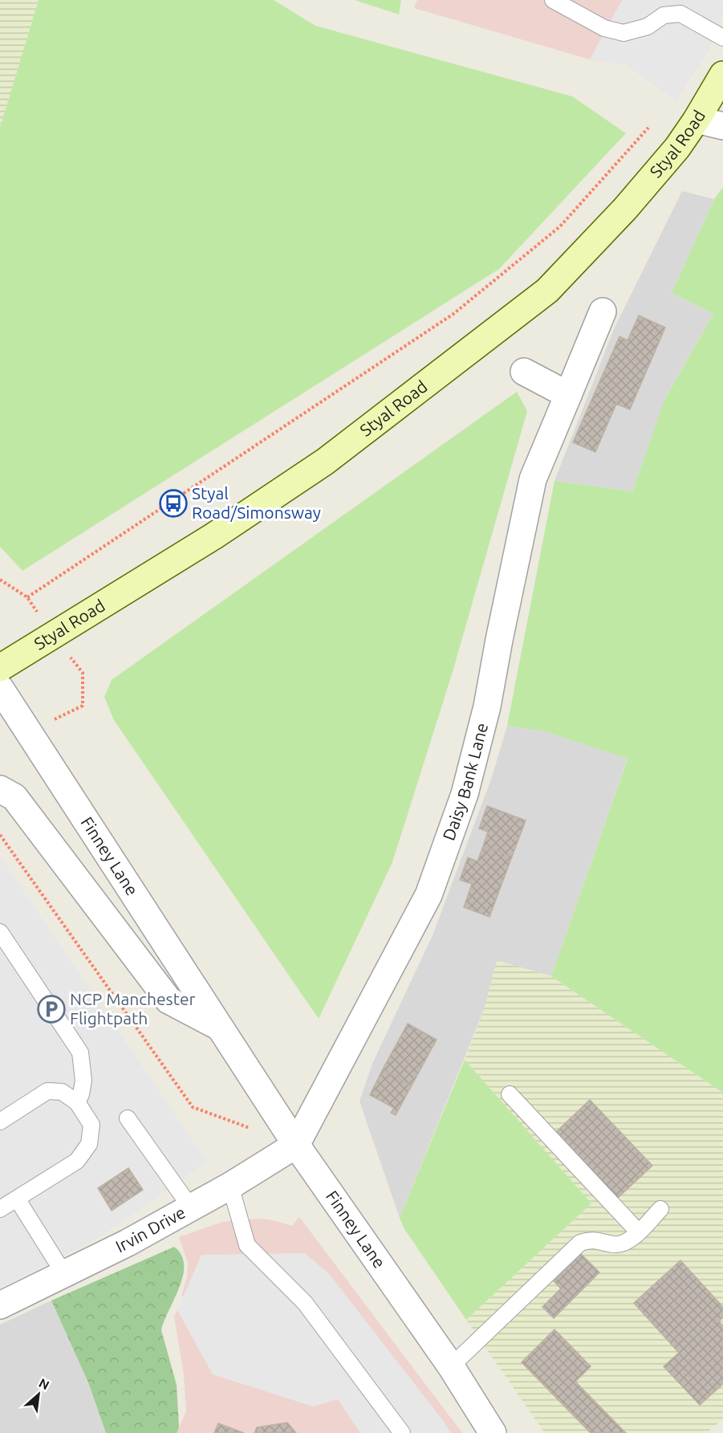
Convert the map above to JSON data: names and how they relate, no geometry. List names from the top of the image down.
{
  "streets": {
    "main road": ["Styal Road"],
    "street": ["Daisy Bank Lane", "Finney Lane", "Irvin Drive"]
  },
  "crossings": [
    ["Daisy Bank Lane", "Finney Lane"],
    ["Daisy Bank Lane", "Irvin Drive"],
    ["Finney Lane", "Irvin Drive"]
  ],
  "places": {
    "bus stop": ["Styal Road/Simonsway"],
    "parking": ["NCP Manchester Flightpath"]
  },
  "north": "top right"
}
